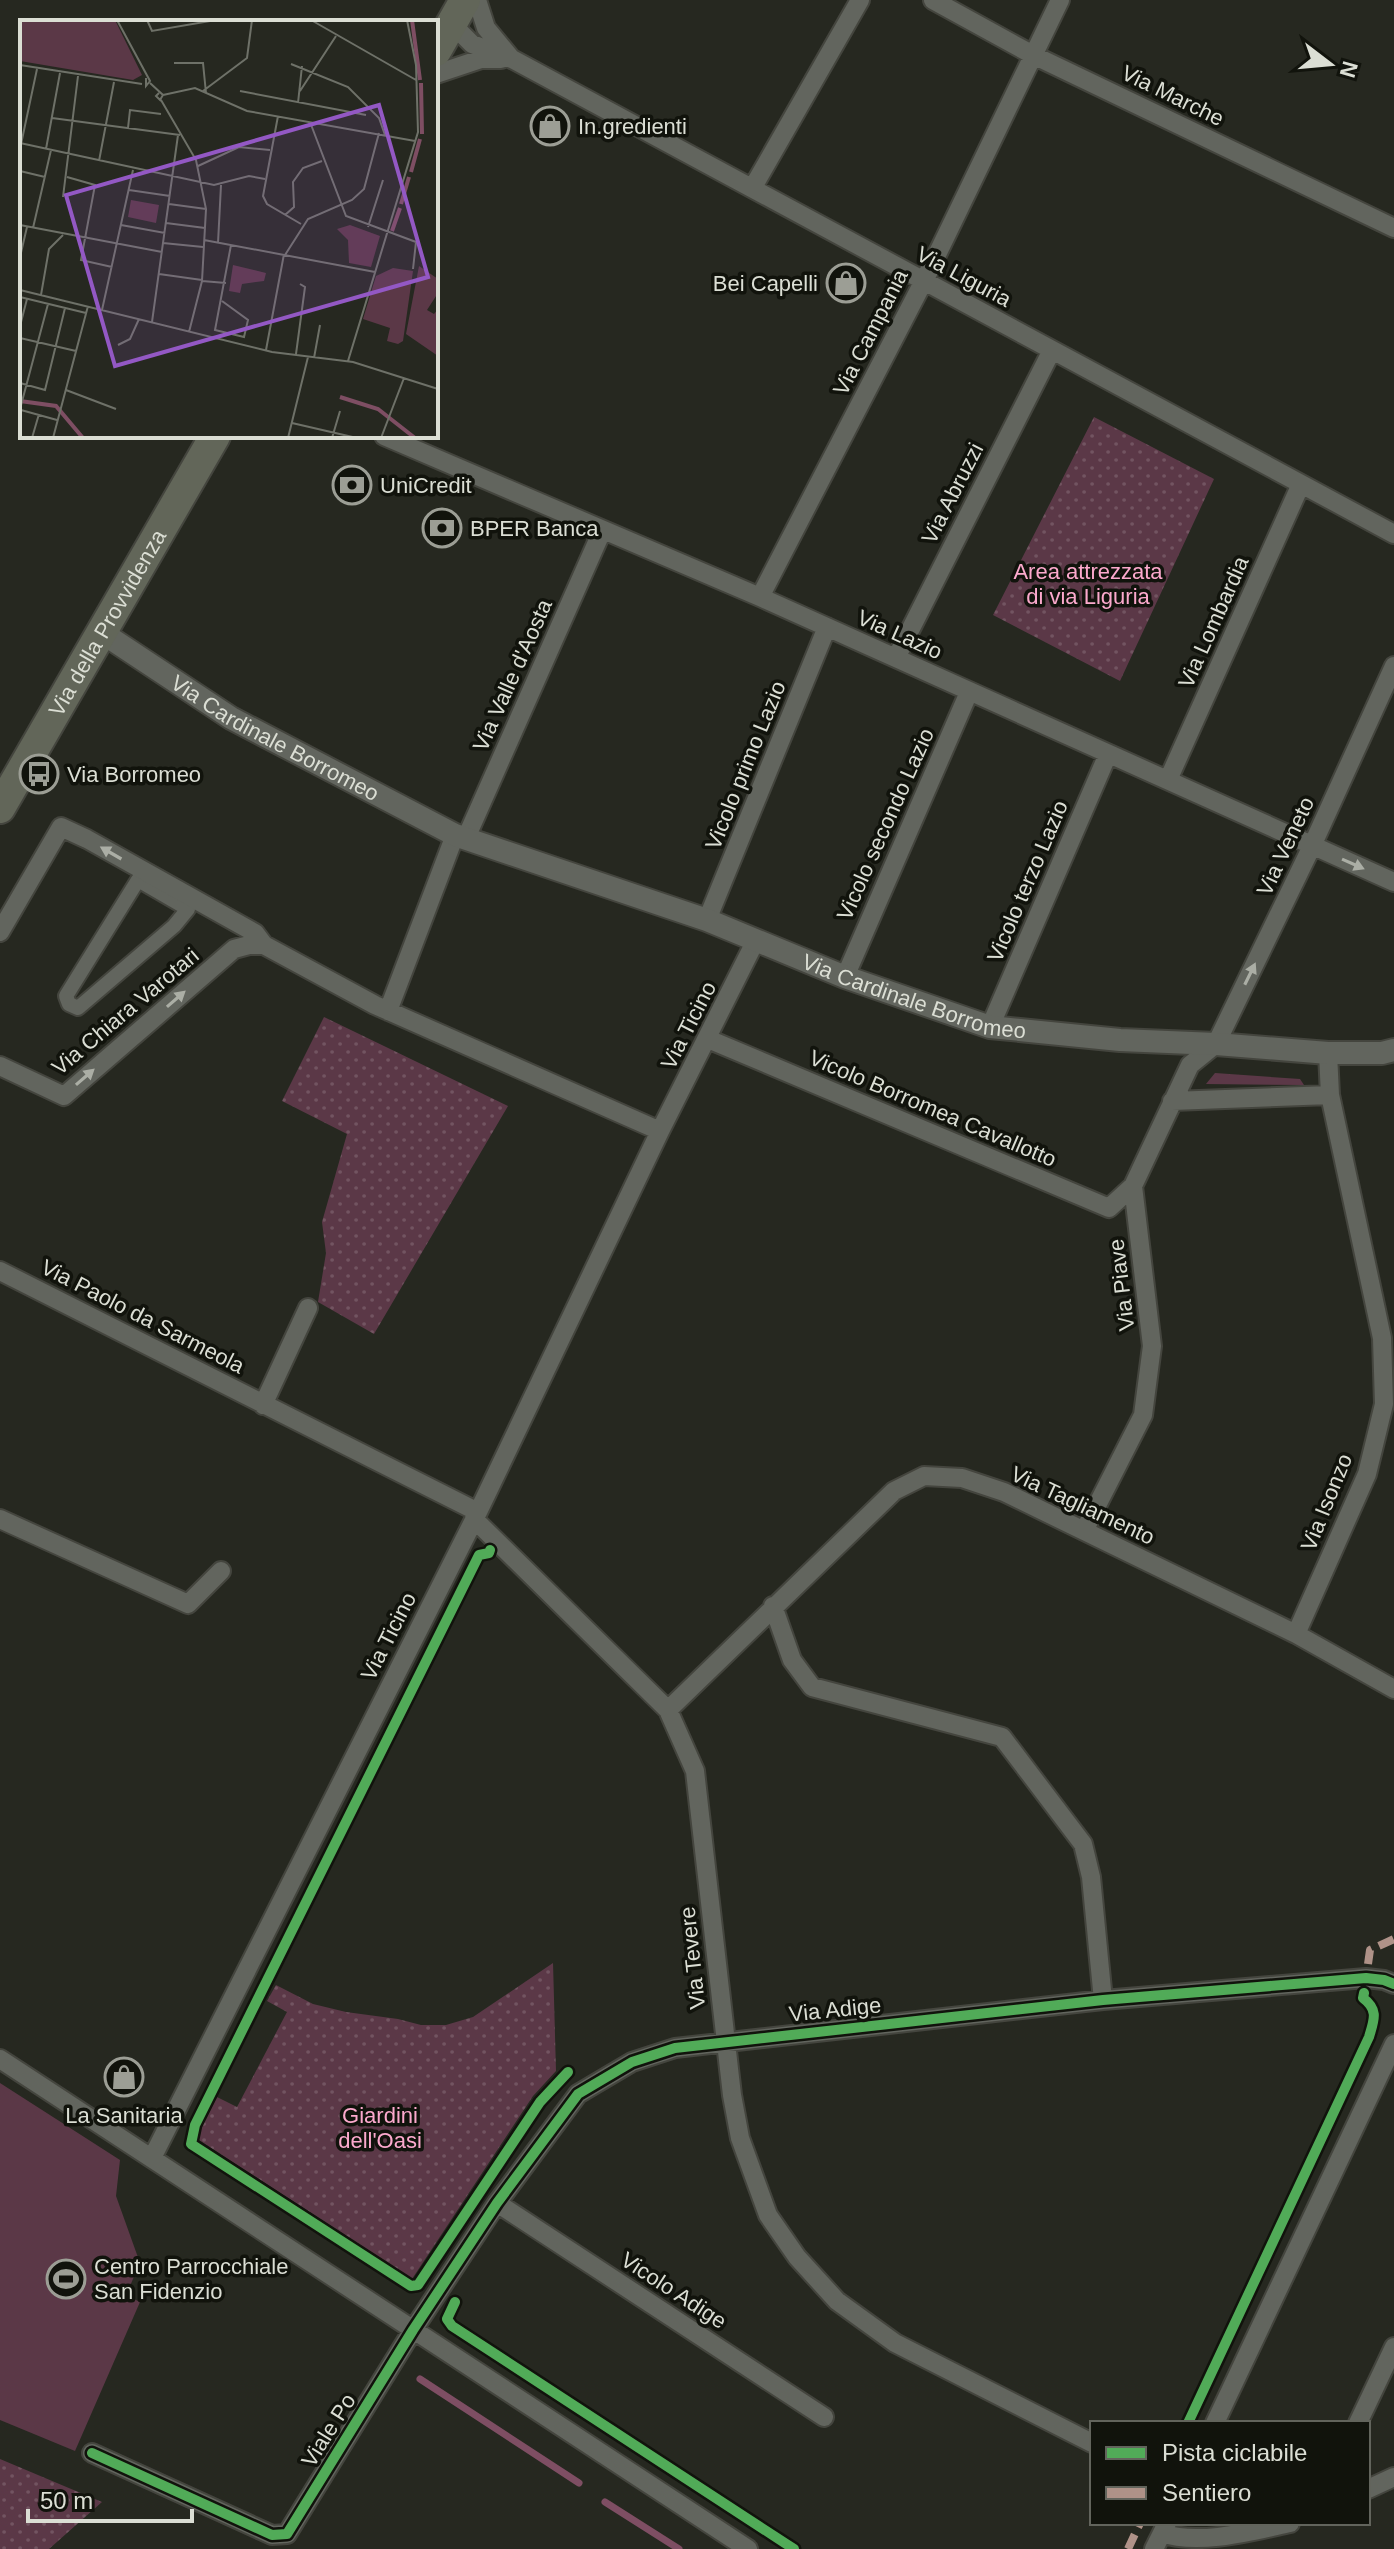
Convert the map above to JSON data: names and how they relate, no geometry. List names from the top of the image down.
{
  "streets": {
    "main road": ["Via della Provvidenza"],
    "street": [
      "Via Marche",
      "Via Liguria",
      "Via Campania",
      "Via Abruzzi",
      "Via Lombardia",
      "Via Lazio",
      "Via Valle d'Aosta",
      "Via Cardinale Borromeo",
      "Vicolo primo Lazio",
      "Vicolo secondo Lazio",
      "Via Veneto",
      "Vicolo terzo Lazio",
      "Via Chiara Varotari",
      "Via Ticino",
      "Vicolo Borromea Cavallotto",
      "Via Piave",
      "Via Paolo da Sarmeola",
      "Via Isonzo",
      "Via Tagliamento",
      "Via Tevere",
      "Via Adige",
      "Vicolo Adige",
      "Viale Po"
    ]
  },
  "crossings": [
    ["Via Marche", "Via Campania"],
    ["Via Liguria", "Via Campania"],
    ["Via Liguria", "Via Abruzzi"],
    ["Via Liguria", "Via Lombardia"],
    ["Via Campania", "Via Lazio"],
    ["Via Abruzzi", "Via Lazio"],
    ["Via della Provvidenza", "Via Cardinale Borromeo"],
    ["Via Lombardia", "Via Lazio"],
    ["Via Lazio", "Via Valle d'Aosta"],
    ["Via Lazio", "Vicolo primo Lazio"],
    ["Via Lazio", "Vicolo secondo Lazio"],
    ["Via Lazio", "Via Veneto"],
    ["Via Lazio", "Vicolo terzo Lazio"],
    ["Via Valle d'Aosta", "Via Cardinale Borromeo"],
    ["Via Cardinale Borromeo", "Vicolo primo Lazio"],
    ["Via Cardinale Borromeo", "Vicolo secondo Lazio"],
    ["Via Cardinale Borromeo", "Via Veneto"],
    ["Via Cardinale Borromeo", "Vicolo terzo Lazio"],
    ["Via Cardinale Borromeo", "Via Ticino"],
    ["Via Cardinale Borromeo", "Via Isonzo"],
    ["Via Ticino", "Vicolo Borromea Cavallotto"],
    ["Via Ticino", "Via Paolo da Sarmeola"],
    ["Via Ticino", "Via Tevere"],
    ["Vicolo Borromea Cavallotto", "Via Piave"],
    ["Via Piave", "Via Tagliamento"],
    ["Via Paolo da Sarmeola", "Via Tevere"],
    ["Via Isonzo", "Via Tagliamento"],
    ["Via Tagliamento", "Via Tevere"],
    ["Via Tevere", "Via Adige"],
    ["Via Adige", "Vicolo Adige"],
    ["Via Adige", "Viale Po"]
  ],
  "one_way": ["Via Veneto", "Via Chiara Varotari"],
  "parks": ["Area attrezzata di via Liguria", "Giardini dell'Oasi"],
  "places": {
    "shop": ["In.gredienti", "Bei Capelli", "La Sanitaria"],
    "bank": ["UniCredit", "BPER Banca"],
    "bus stop": ["Via Borromeo"],
    "sports": ["Centro Parrocchiale San Fidenzio"]
  },
  "legend": ["Pista ciclabile", "Sentiero"],
  "scale_bar": "50 m",
  "north": "right"
}
